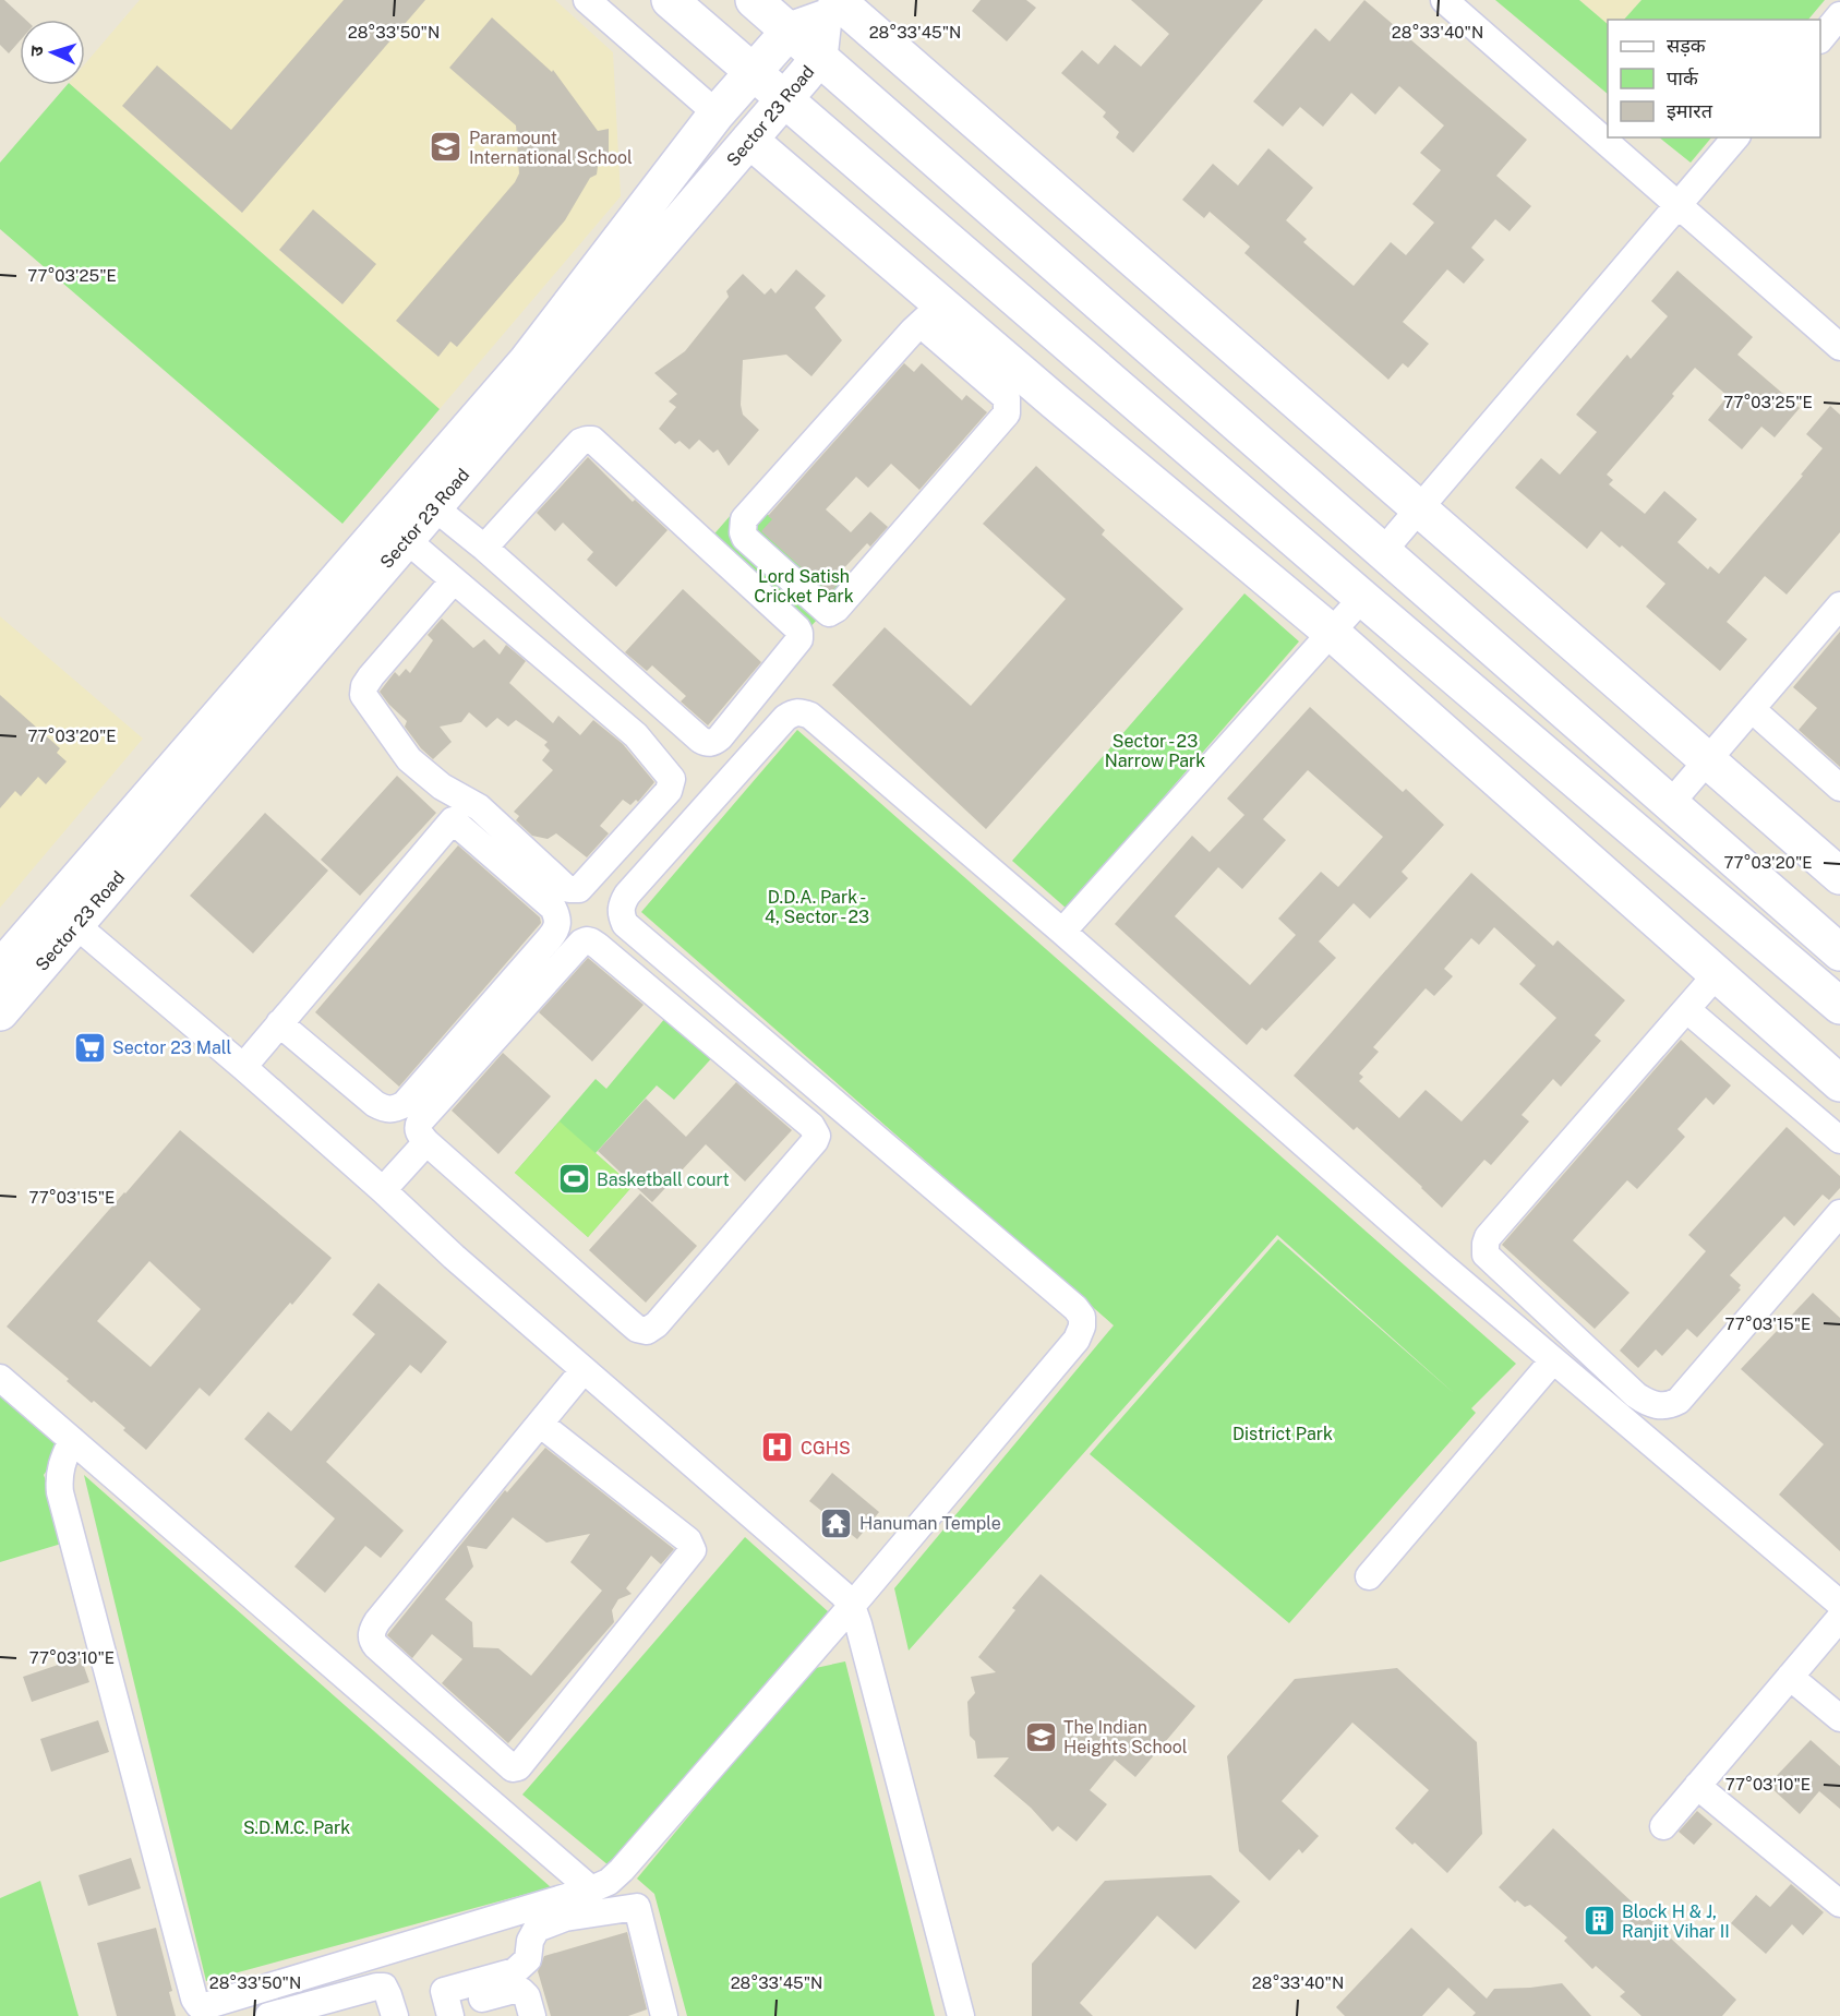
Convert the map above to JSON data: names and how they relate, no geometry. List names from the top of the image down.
{
  "streets": {
    "street": ["Sector 23 Road"]
  },
  "parks": [
    "Lord Satish Cricket Park",
    "Sector - 23 Narrow Park",
    "D.D.A. Park - 4, Sector - 23",
    "District Park",
    "S.D.M.C. Park"
  ],
  "places": {
    "school or university": ["Paramount International School", "The Indian Heights School"],
    "supermarket": ["Sector 23 Mall"],
    "sports": ["Basketball court"],
    "hospital": ["CGHS"],
    "temple": ["Hanuman Temple"],
    "building": ["Block H & J, Ranjit Vihar II"]
  },
  "legend": ["सड़क", "पार्क", "इमारत"],
  "north": "left",
  "coordinates": [
    "28°33'50\"N",
    "28°33'45\"N",
    "28°33'40\"N",
    "77°03'25\"E",
    "77°03'20\"E",
    "77°03'15\"E",
    "77°03'10\"E"
  ]
}
